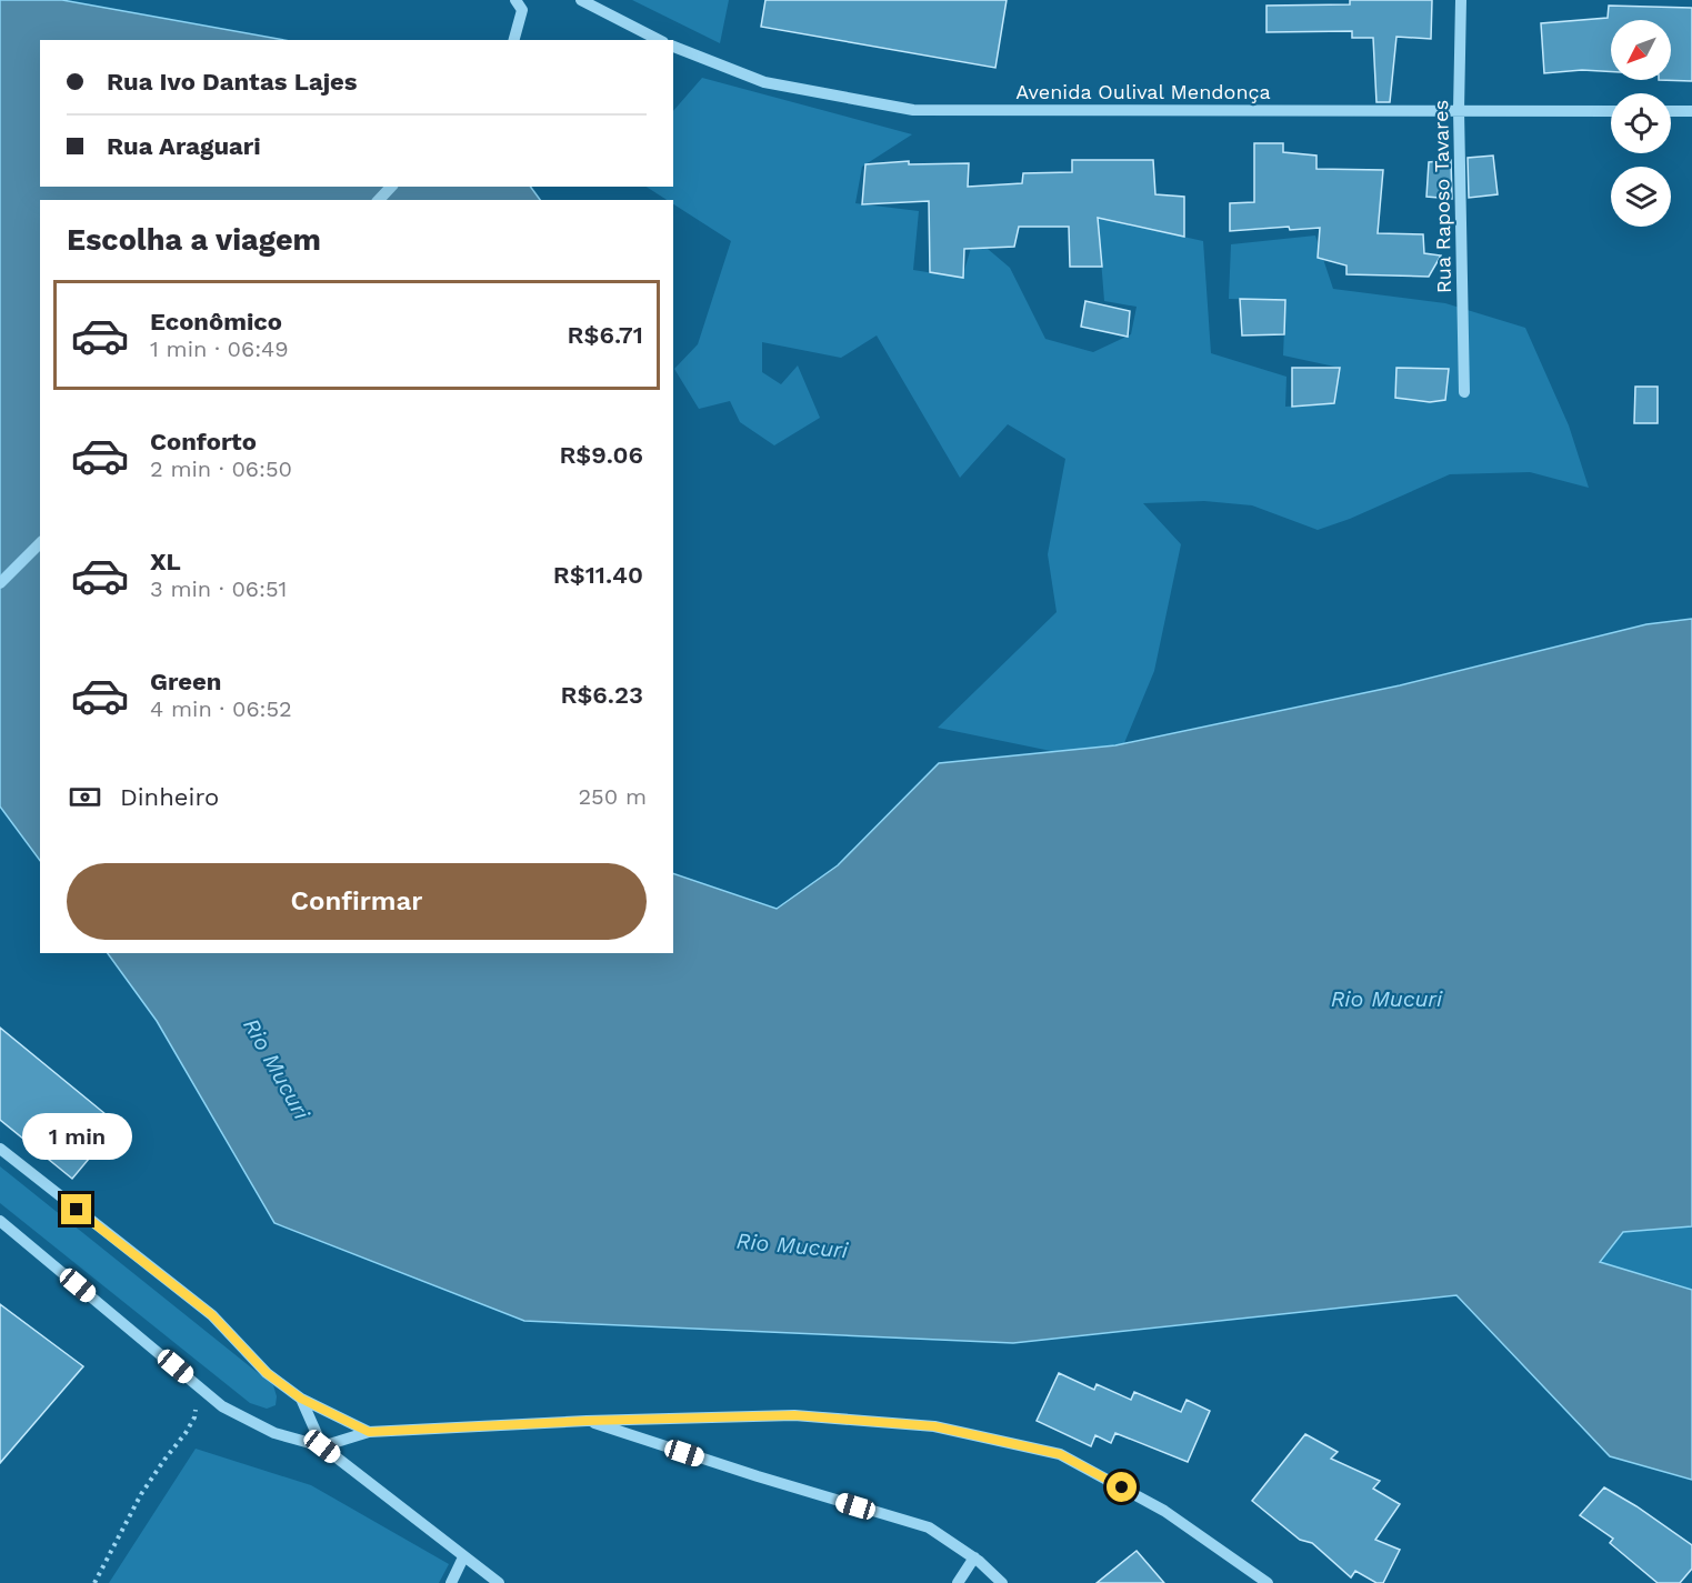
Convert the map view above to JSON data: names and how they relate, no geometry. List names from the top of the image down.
{
  "streets": {
    "street": ["Avenida Oulival Mendonça", "Rua Raposo Tavares"]
  },
  "crossings": [
    ["Avenida Oulival Mendonça", "Rua Raposo Tavares"]
  ],
  "water": ["Rio Mucuri"],
  "north": "bottom left",
  "page": {
    "banner": ["Rua Ivo Dantas Lajes", "Rua Araguari"],
    "heading": "Escolha a viagem",
    "list": [
      {
        "name": "Econômico",
        "note": "1 min · 06:49",
        "value": "R$6.71"
      },
      {
        "name": "Conforto",
        "note": "2 min · 06:50",
        "value": "R$9.06"
      },
      {
        "name": "XL",
        "note": "3 min · 06:51",
        "value": "R$11.40"
      },
      {
        "name": "Green",
        "note": "4 min · 06:52",
        "value": "R$6.23"
      }
    ],
    "pay": ["Dinheiro", "250 m"],
    "buttons": "Confirmar",
    "bubble": "1 min"
  }
}
